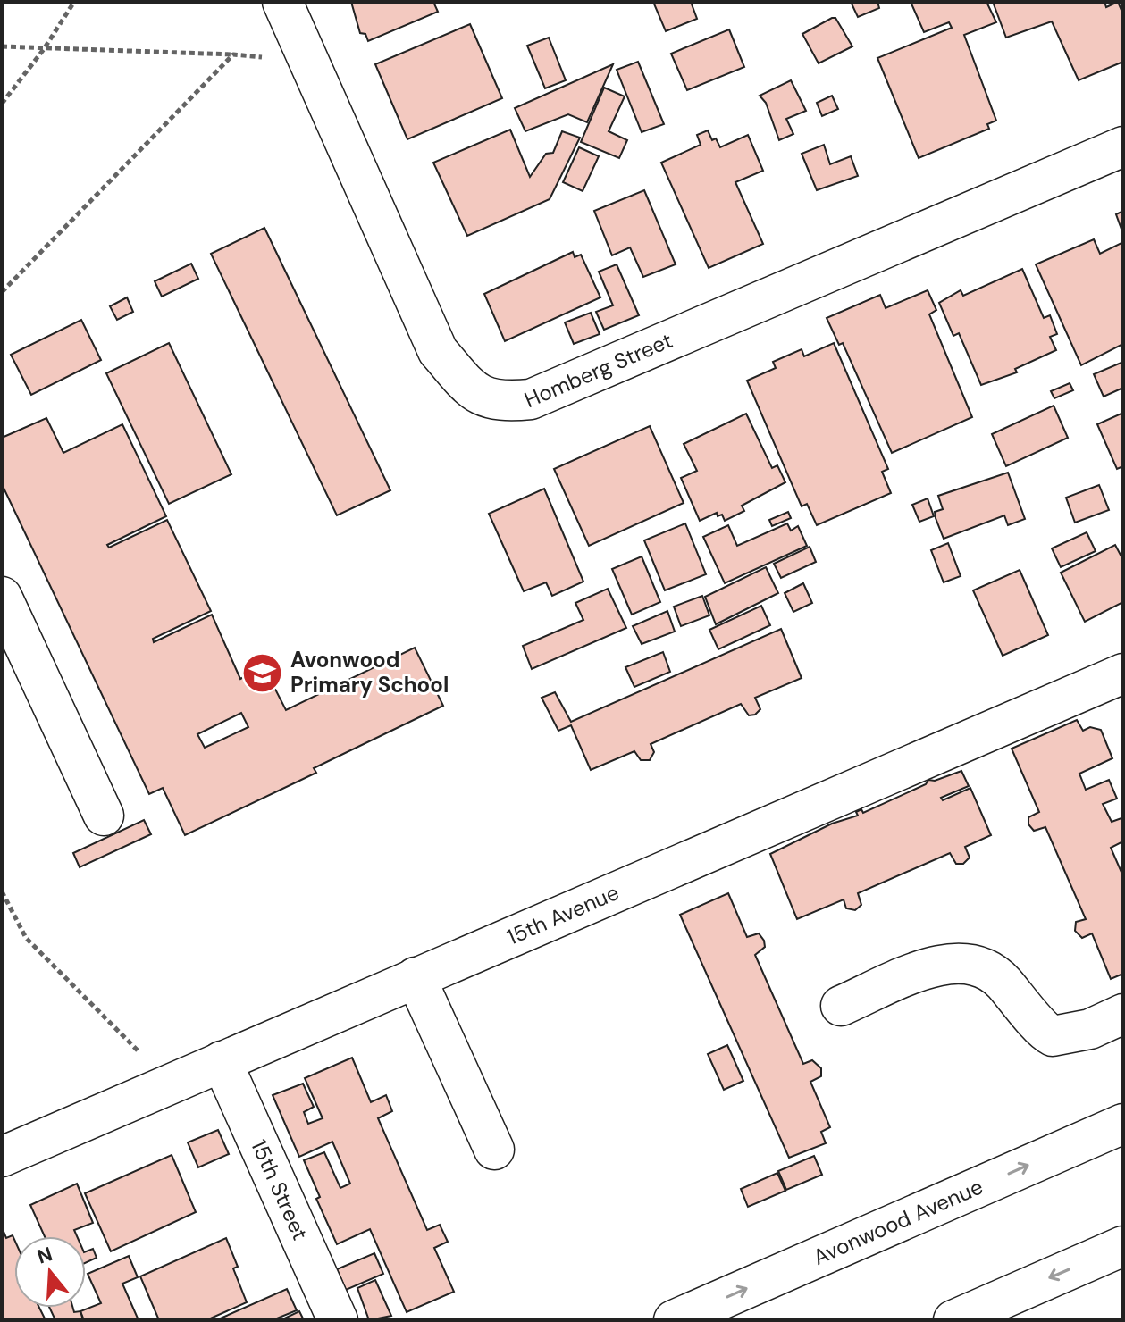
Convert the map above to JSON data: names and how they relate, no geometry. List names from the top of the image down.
{
  "streets": {
    "street": [
      "Homberg Street",
      "15th Avenue",
      "15th Street",
      "Avonwood Avenue"
    ]
  },
  "crossings": [
    ["15th Avenue", "15th Street"]
  ],
  "places": {
    "school or university": ["Avonwood Primary School"]
  },
  "north": "top"
}
